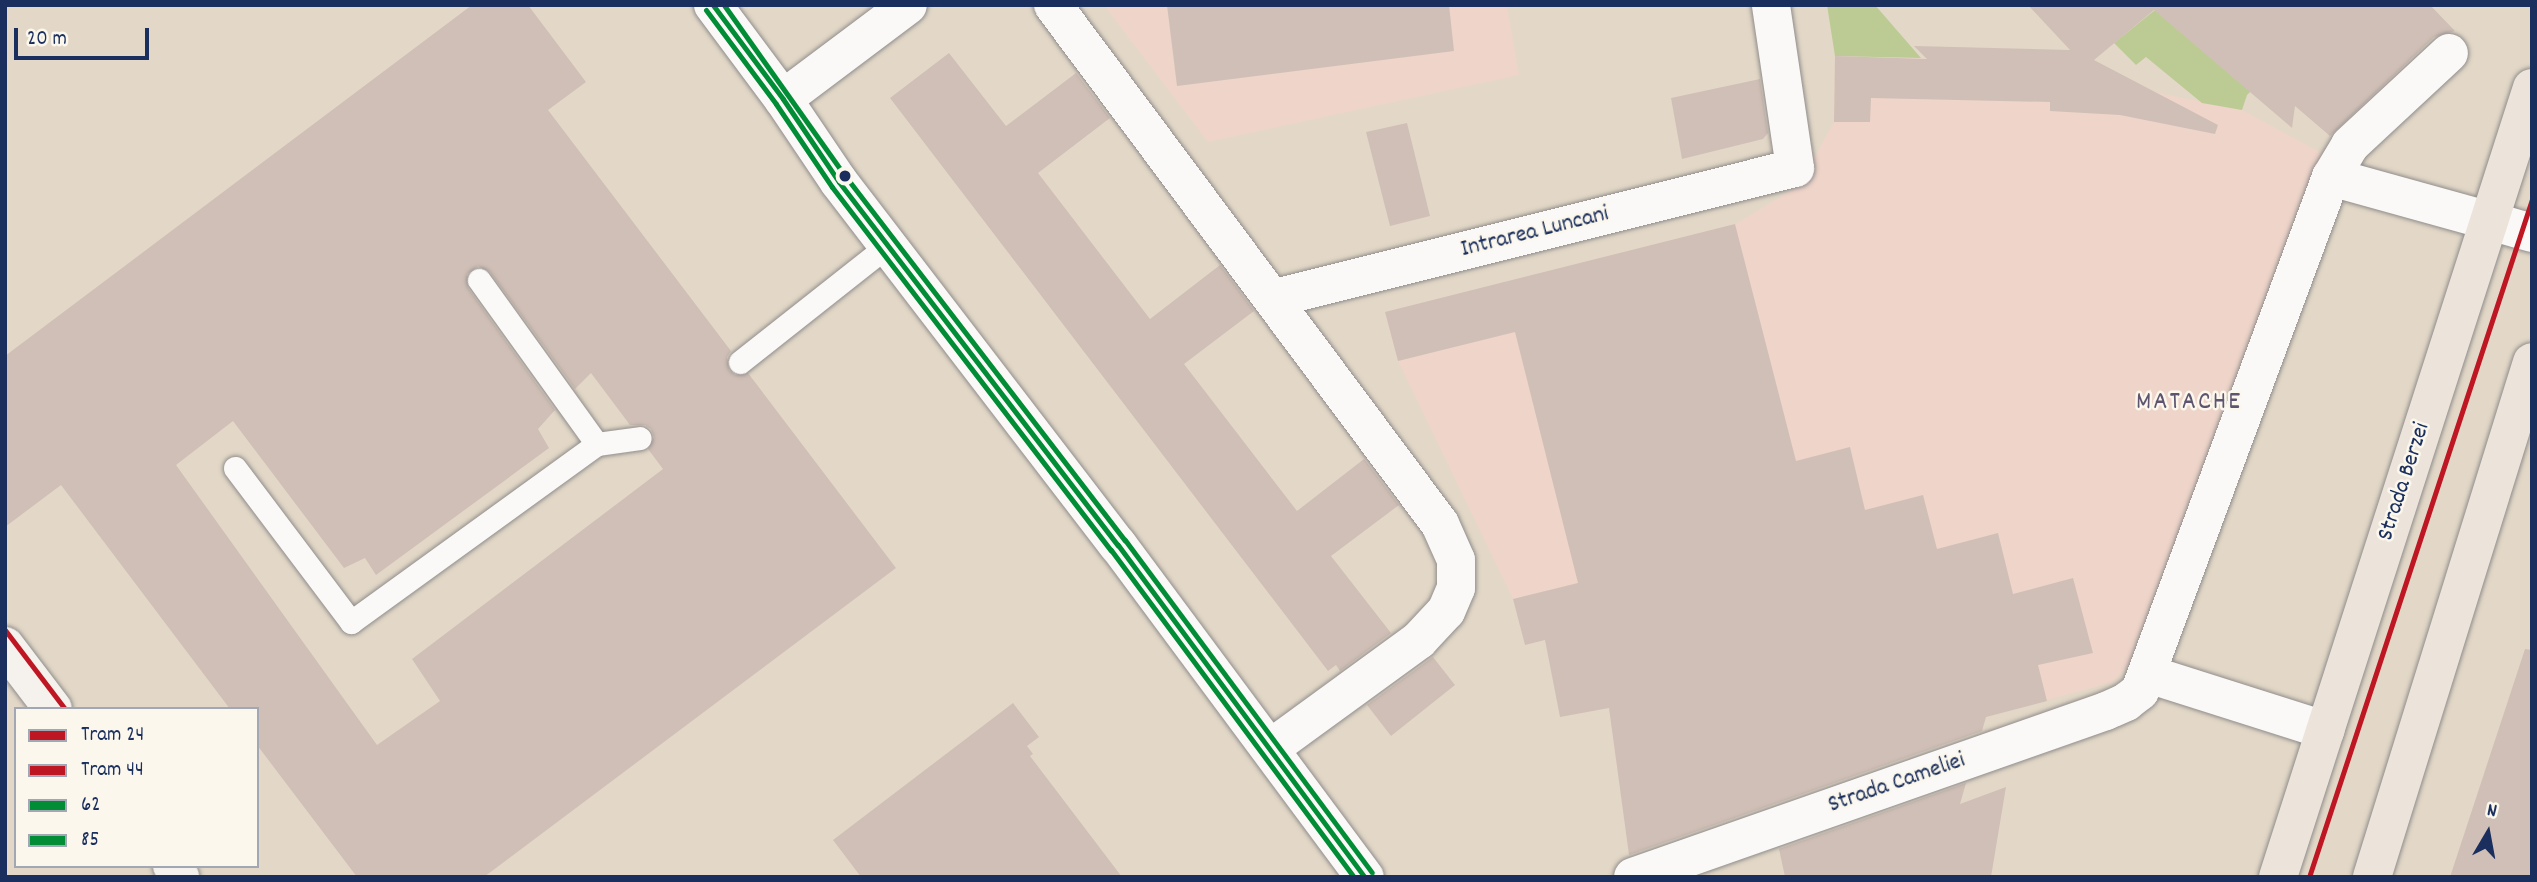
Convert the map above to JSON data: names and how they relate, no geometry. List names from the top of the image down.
{
  "streets": {
    "main road": ["Strada Berzei"],
    "street": ["Intrarea Luncani", "Strada Cameliei"]
  },
  "districts": ["MATACHE"],
  "lines": [
    "transit line 62",
    "transit line 85",
    "tram line 24",
    "tram line 44"
  ],
  "legend": [
    "Tram 24",
    "Tram 44",
    "62",
    "85"
  ],
  "scale_bar": "20 m",
  "north": "top"
}
